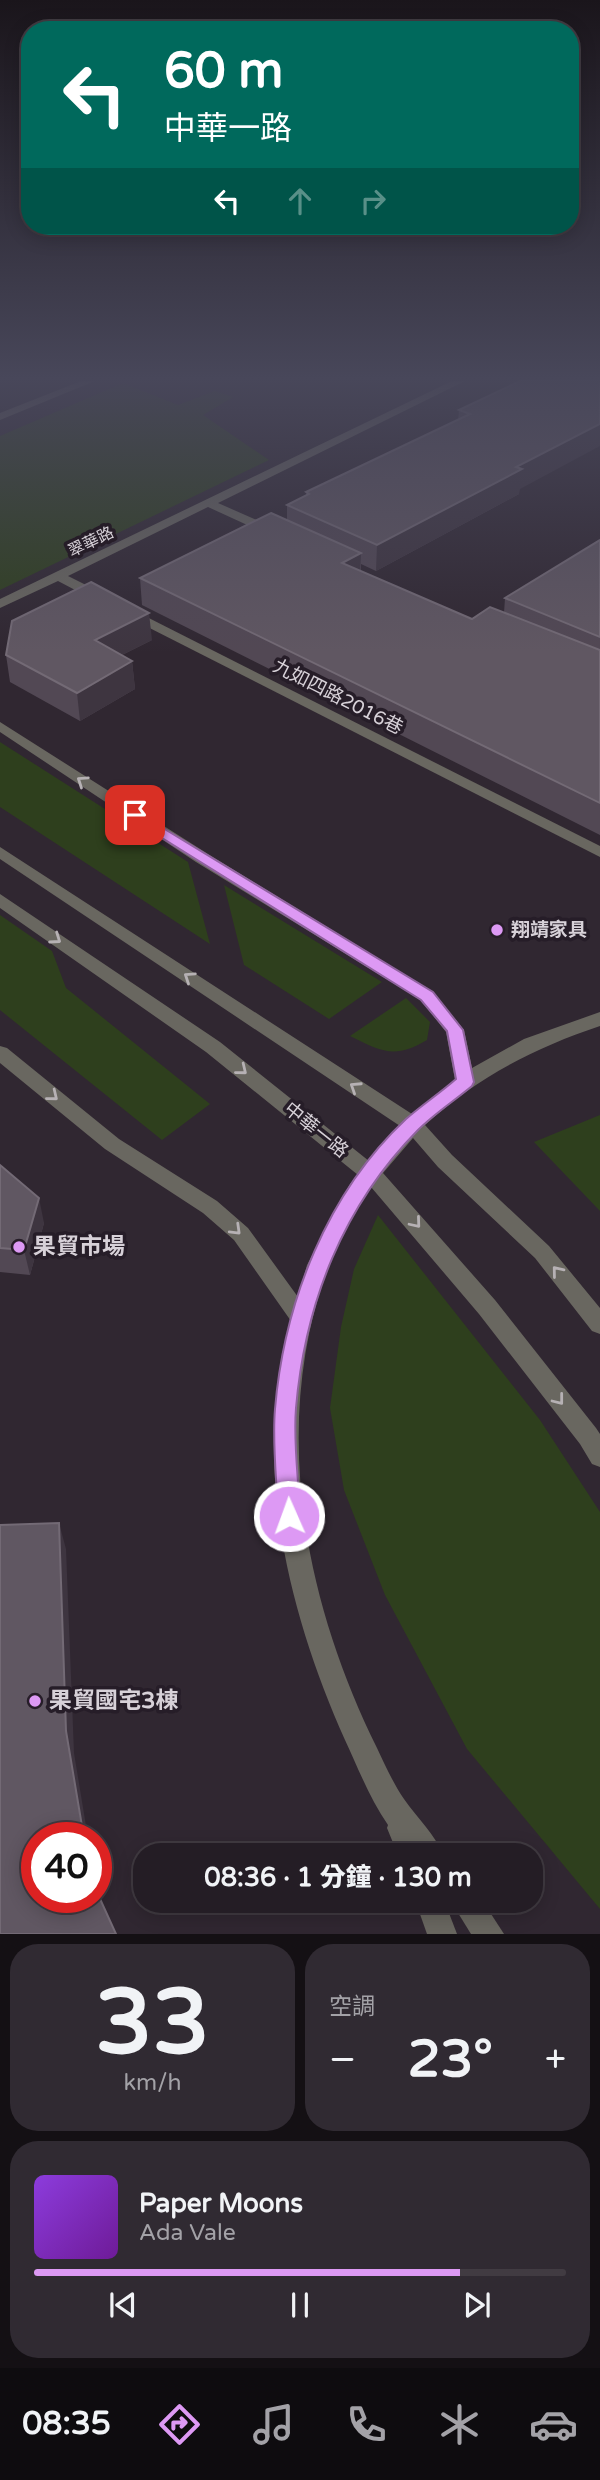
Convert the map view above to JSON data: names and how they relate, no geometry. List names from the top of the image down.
{
  "streets": {
    "street": ["翠華路", "九如四路2016巷", "中華一路"]
  },
  "crossings": [
    ["翠華路", "九如四路2016巷"]
  ],
  "places": ["翔靖家具", "果貿市場", "果貿國宅3棟"],
  "page": {
    "turn": ["60 m", "中華一路"],
    "limit": "40",
    "trip": "08:36 · 1 分鐘 · 130 m",
    "tile": [
      ["33", "km/h"],
      "空調"
    ],
    "heat": ["−", "23°", "+"],
    "song": ["Paper Moons", "Ada Vale"],
    "tabs": "08:35"
  }
}
